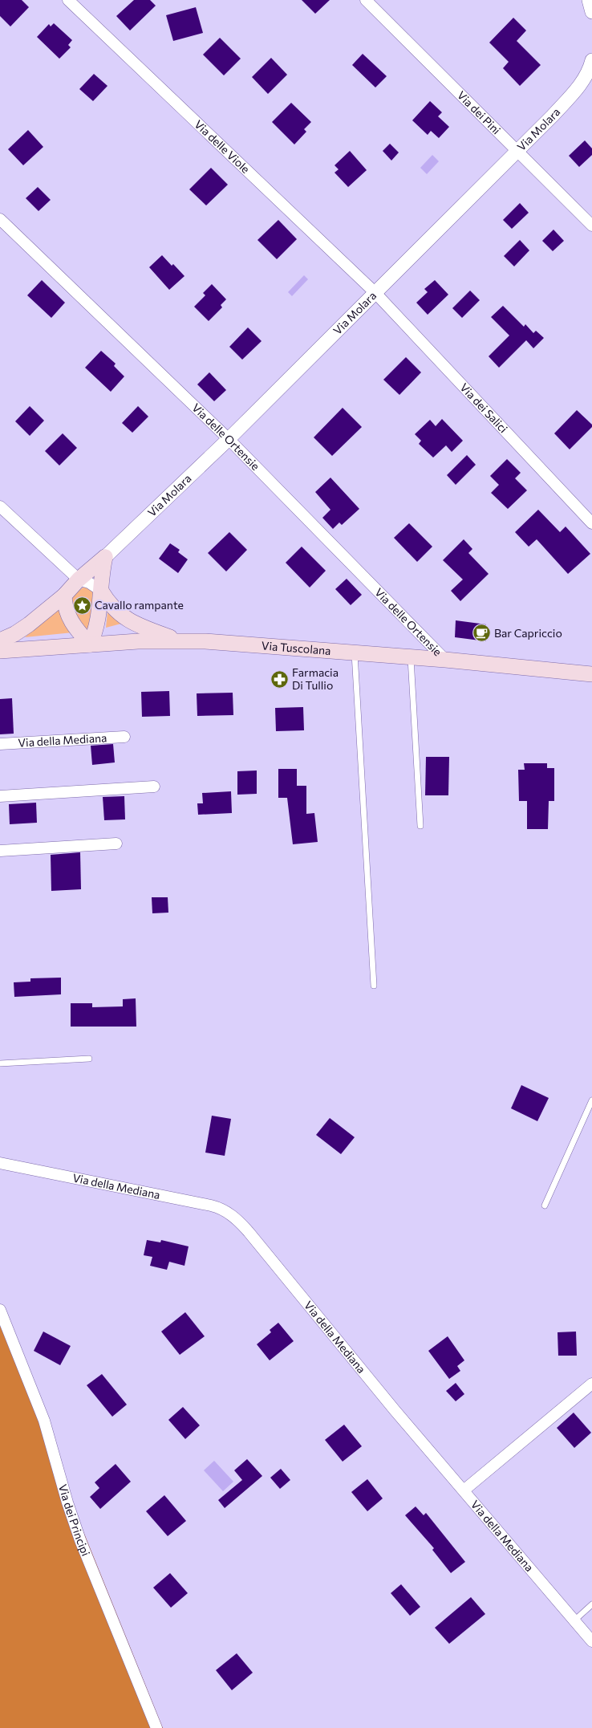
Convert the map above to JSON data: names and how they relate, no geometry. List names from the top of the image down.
{
  "streets": {
    "main road": ["Via Tuscolana"],
    "street": [
      "Via dei Pini",
      "Via Molara",
      "Via delle Viole",
      "Via dei Salici",
      "Via delle Ortensie",
      "Via della Mediana",
      "Via dei Principi"
    ]
  },
  "crossings": [
    ["Via dei Pini", "Via Molara"],
    ["Via Molara", "Via delle Viole"],
    ["Via Molara", "Via dei Salici"],
    ["Via Molara", "Via delle Ortensie"],
    ["Via delle Viole", "Via dei Salici"],
    ["Via delle Ortensie", "Via Tuscolana"]
  ],
  "places": {
    "place": ["Cavallo rampante"],
    "cafe": ["Bar Capriccio"],
    "pharmacy": ["Farmacia Di Tullio"]
  }
}
